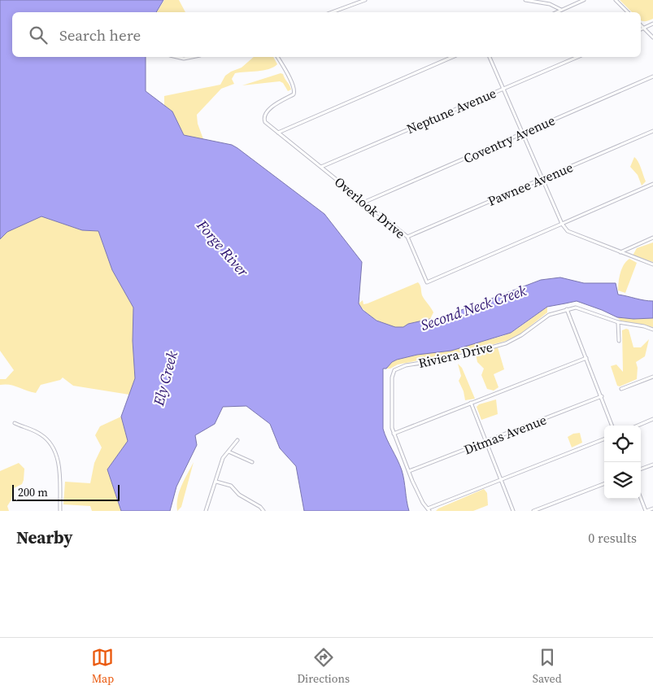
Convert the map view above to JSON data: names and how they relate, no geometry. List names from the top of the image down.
{
  "streets": {
    "street": [
      "Neptune Avenue",
      "Coventry Avenue",
      "Pawnee Avenue",
      "Overlook Drive",
      "Riviera Drive",
      "Ditmas Avenue"
    ]
  },
  "crossings": [
    ["Neptune Avenue", "Overlook Drive"],
    ["Coventry Avenue", "Overlook Drive"],
    ["Pawnee Avenue", "Overlook Drive"],
    ["Riviera Drive", "Ditmas Avenue"]
  ],
  "water": ["Forge River", "Second Neck Creek", "Ely Creek"],
  "scale_bar": "200 m",
  "page": {
    "search": "Search here",
    "scale": "200 m",
    "heading": ["Nearby", "0 results"],
    "nav": ["Map", "Directions", "Saved"]
  }
}
